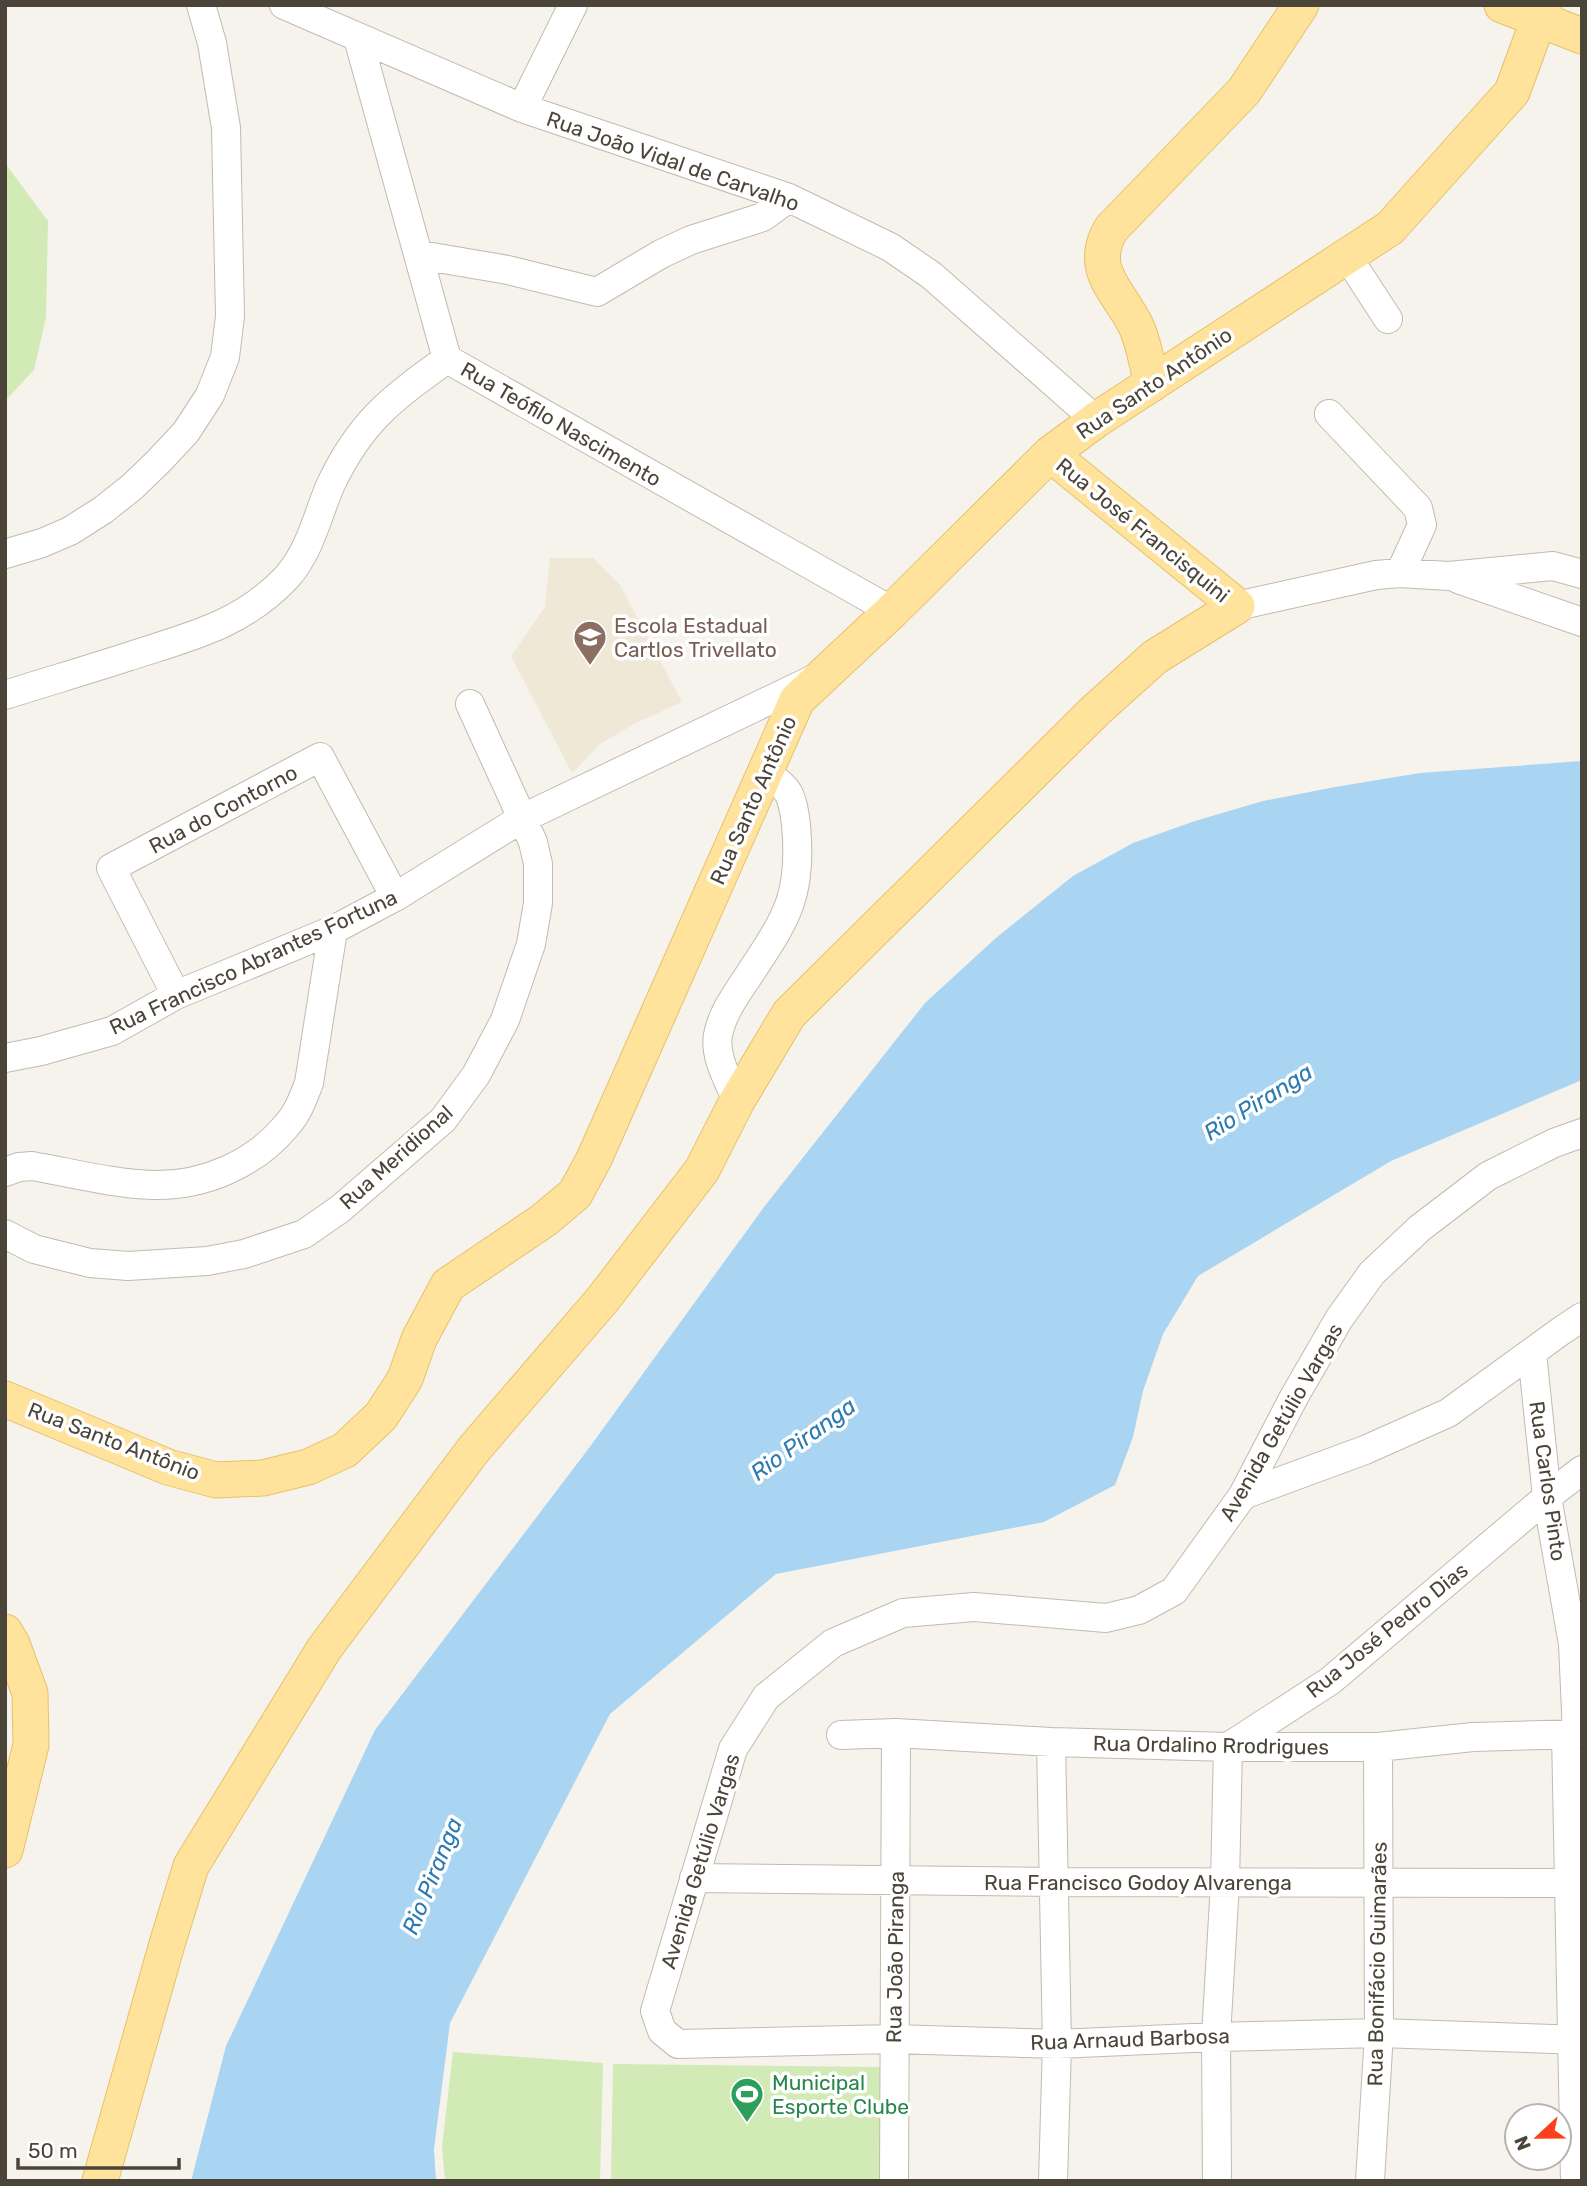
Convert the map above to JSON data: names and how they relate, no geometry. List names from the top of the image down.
{
  "streets": {
    "main road": ["Rua Santo Antônio", "Rua José Francisquini"],
    "street": [
      "Rua João Vidal de Carvalho",
      "Rua Teófilo Nascimento",
      "Rua do Contorno",
      "Rua Francisco Abrantes Fortuna",
      "Rua Meridional",
      "Avenida Getúlio Vargas",
      "Rua Carlos Pinto",
      "Rua José Pedro Dias",
      "Rua Ordalino Rrodrigues",
      "Rua Francisco Godoy Alvarenga",
      "Rua João Piranga",
      "Rua Bonifácio Guimarães",
      "Rua Arnaud Barbosa"
    ]
  },
  "crossings": [
    ["Rua João Vidal de Carvalho", "Rua Santo Antônio"],
    ["Rua João Vidal de Carvalho", "Rua Teófilo Nascimento"],
    ["Rua Santo Antônio", "Rua Teófilo Nascimento"],
    ["Rua Santo Antônio", "Rua José Francisquini"],
    ["Rua Santo Antônio", "Rua Francisco Abrantes Fortuna"],
    ["Rua do Contorno", "Rua Francisco Abrantes Fortuna"],
    ["Rua Francisco Abrantes Fortuna", "Rua Meridional"],
    ["Avenida Getúlio Vargas", "Rua Francisco Godoy Alvarenga"],
    ["Avenida Getúlio Vargas", "Rua Arnaud Barbosa"],
    ["Rua Carlos Pinto", "Rua José Pedro Dias"],
    ["Rua Carlos Pinto", "Rua Ordalino Rrodrigues"],
    ["Rua Carlos Pinto", "Rua Francisco Godoy Alvarenga"],
    ["Rua Carlos Pinto", "Rua Arnaud Barbosa"],
    ["Rua José Pedro Dias", "Rua Ordalino Rrodrigues"],
    ["Rua Ordalino Rrodrigues", "Rua João Piranga"],
    ["Rua Ordalino Rrodrigues", "Rua Bonifácio Guimarães"],
    ["Rua Francisco Godoy Alvarenga", "Rua João Piranga"],
    ["Rua Francisco Godoy Alvarenga", "Rua Bonifácio Guimarães"],
    ["Rua João Piranga", "Rua Arnaud Barbosa"],
    ["Rua Bonifácio Guimarães", "Rua Arnaud Barbosa"]
  ],
  "water": ["Rio Piranga"],
  "places": {
    "school or university": ["Escola Estadual Cartlos Trivellato"],
    "sports": ["Municipal Esporte Clube"]
  },
  "scale_bar": "50 m",
  "north": "left"
}
